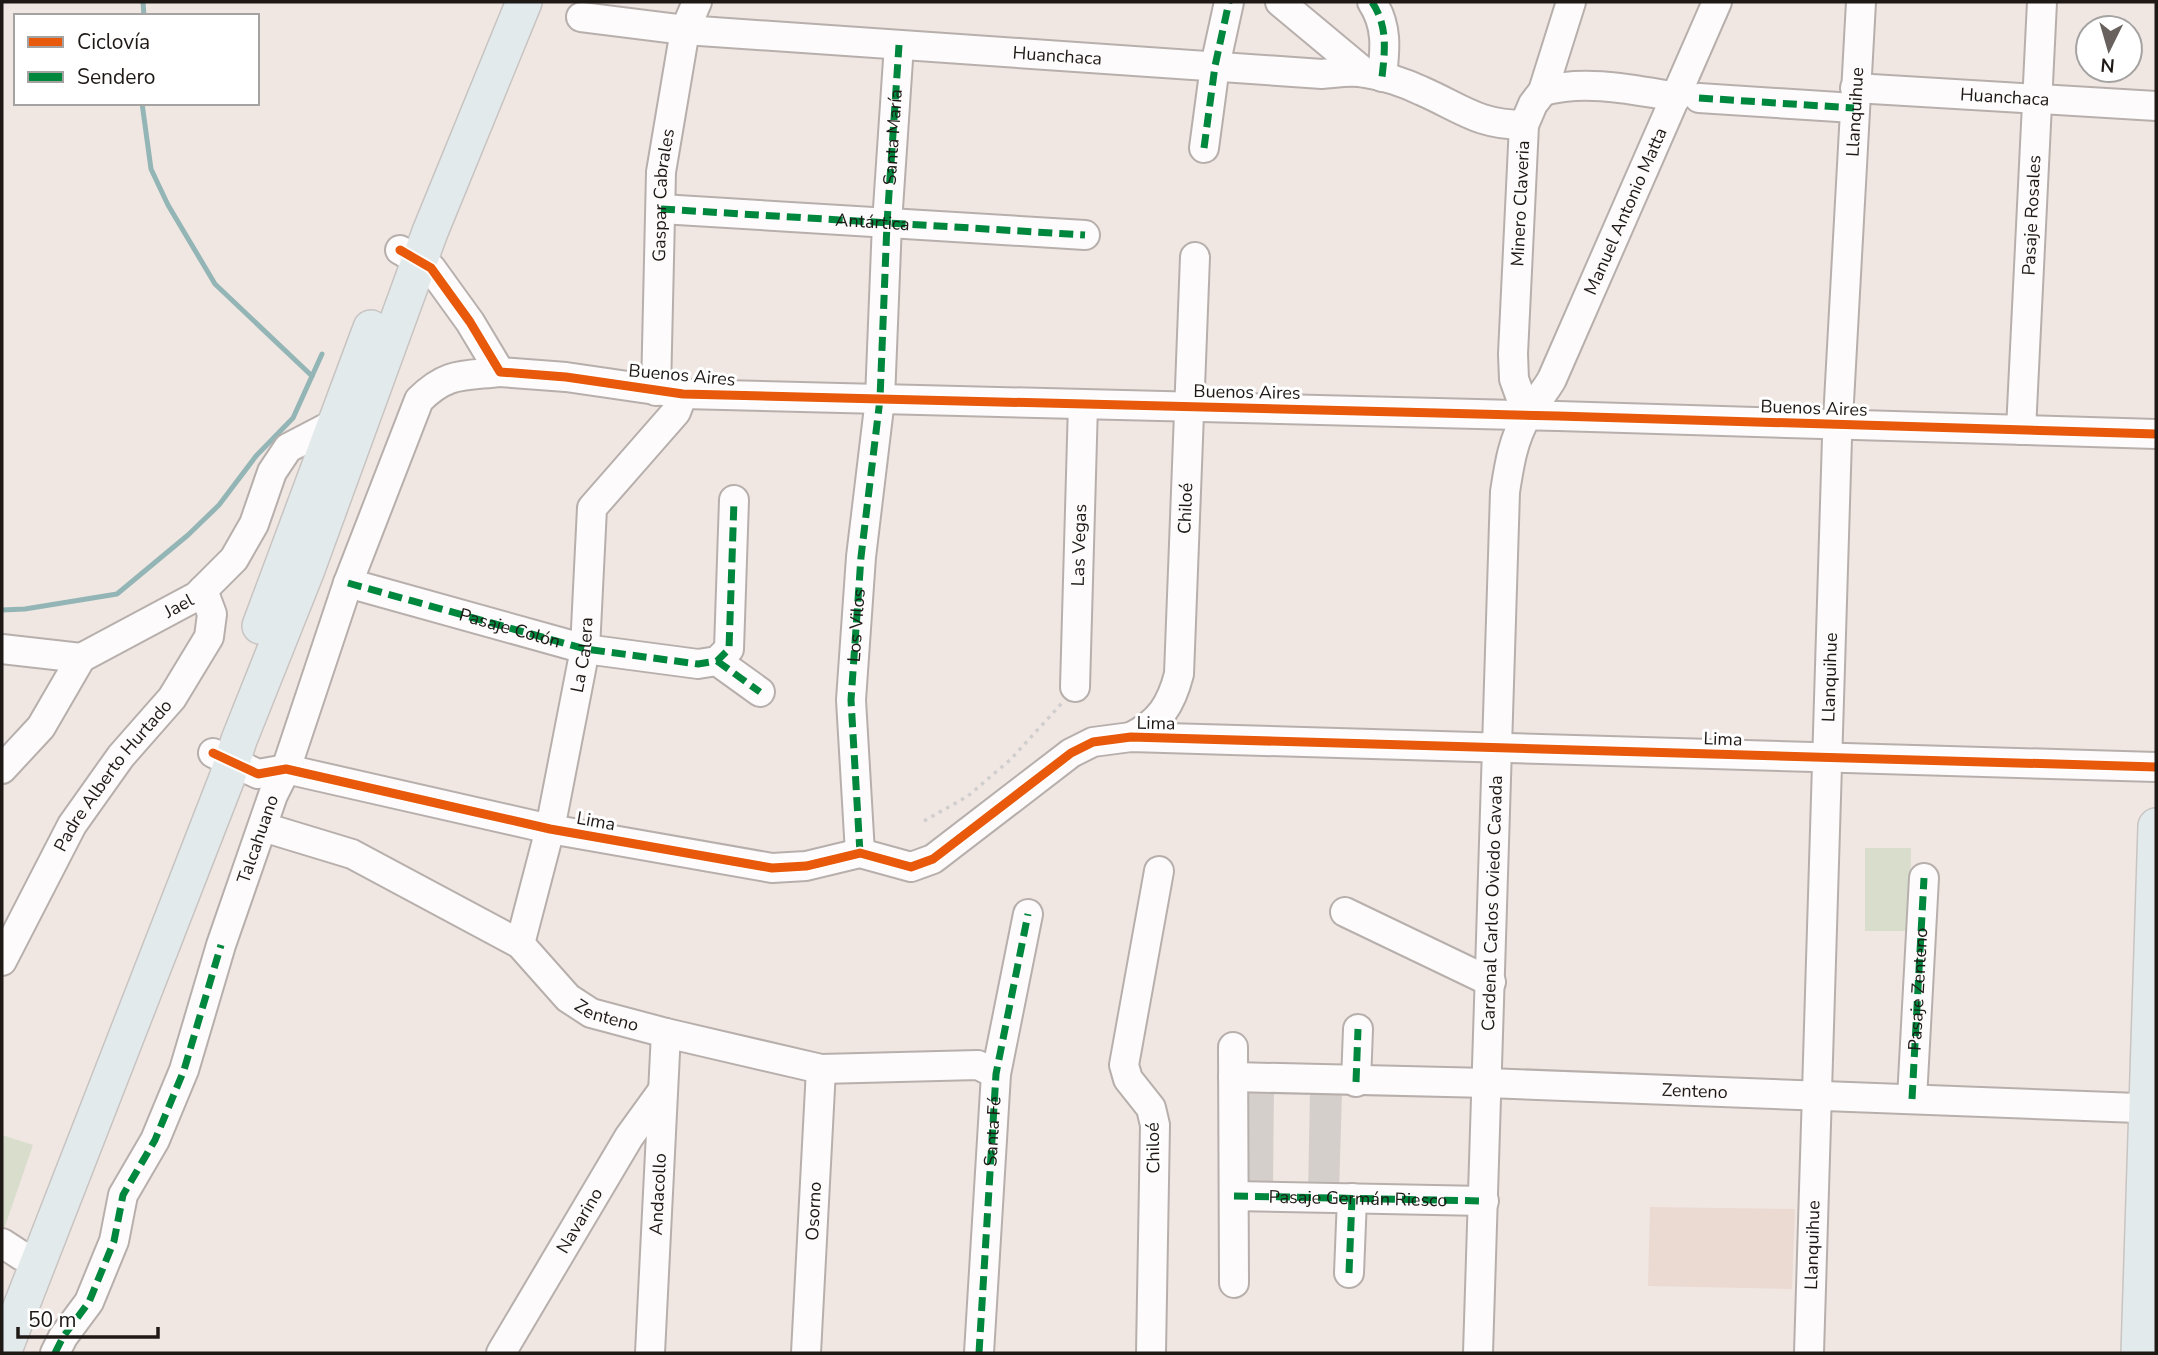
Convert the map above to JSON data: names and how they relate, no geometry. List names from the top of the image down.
{
  "streets": {
    "street": [
      "Huanchaca",
      "Llanquihue",
      "Santa María",
      "Gaspar Cabrales",
      "Minero Claveria",
      "Manuel Antonio Matta",
      "Pasaje Rosales",
      "Antártica",
      "Buenos Aires",
      "Chiloé",
      "Las Vegas",
      "Jael",
      "Los Vilos",
      "Pasaje Colón",
      "La Calera",
      "Lima",
      "Padre Alberto Hurtado",
      "Talcahuano",
      "Cardenal Carlos Oviedo Cavada",
      "Pasaje Zenteno",
      "Zenteno",
      "Santa Fé",
      "Andacollo",
      "Pasaje Germán Riesco",
      "Osorno",
      "Navarino"
    ]
  },
  "crossings": [
    ["Huanchaca", "Llanquihue"],
    ["Huanchaca", "Santa María"],
    ["Huanchaca", "Gaspar Cabrales"],
    ["Huanchaca", "Minero Claveria"],
    ["Huanchaca", "Manuel Antonio Matta"],
    ["Huanchaca", "Pasaje Rosales"],
    ["Llanquihue", "Buenos Aires"],
    ["Llanquihue", "Lima"],
    ["Llanquihue", "Zenteno"],
    ["Santa María", "Antártica"],
    ["Santa María", "Buenos Aires"],
    ["Santa María", "Los Vilos"],
    ["Gaspar Cabrales", "Antártica"],
    ["Gaspar Cabrales", "Buenos Aires"],
    ["Minero Claveria", "Manuel Antonio Matta"],
    ["Minero Claveria", "Buenos Aires"],
    ["Minero Claveria", "Cardenal Carlos Oviedo Cavada"],
    ["Manuel Antonio Matta", "Buenos Aires"],
    ["Manuel Antonio Matta", "Cardenal Carlos Oviedo Cavada"],
    ["Pasaje Rosales", "Buenos Aires"],
    ["Buenos Aires", "Chiloé"],
    ["Buenos Aires", "Las Vegas"],
    ["Buenos Aires", "Los Vilos"],
    ["Buenos Aires", "La Calera"],
    ["Buenos Aires", "Cardenal Carlos Oviedo Cavada"],
    ["Chiloé", "Lima"],
    ["Jael", "Padre Alberto Hurtado"],
    ["Los Vilos", "Lima"],
    ["Pasaje Colón", "La Calera"],
    ["La Calera", "Lima"],
    ["La Calera", "Zenteno"],
    ["Lima", "Talcahuano"],
    ["Lima", "Cardenal Carlos Oviedo Cavada"],
    ["Talcahuano", "Zenteno"],
    ["Cardenal Carlos Oviedo Cavada", "Zenteno"],
    ["Cardenal Carlos Oviedo Cavada", "Pasaje Germán Riesco"],
    ["Pasaje Zenteno", "Zenteno"],
    ["Zenteno", "Santa Fé"],
    ["Zenteno", "Andacollo"],
    ["Zenteno", "Osorno"],
    ["Andacollo", "Navarino"]
  ],
  "legend": ["Ciclovía", "Sendero"],
  "scale_bar": "50 m",
  "north": "bottom"
}
